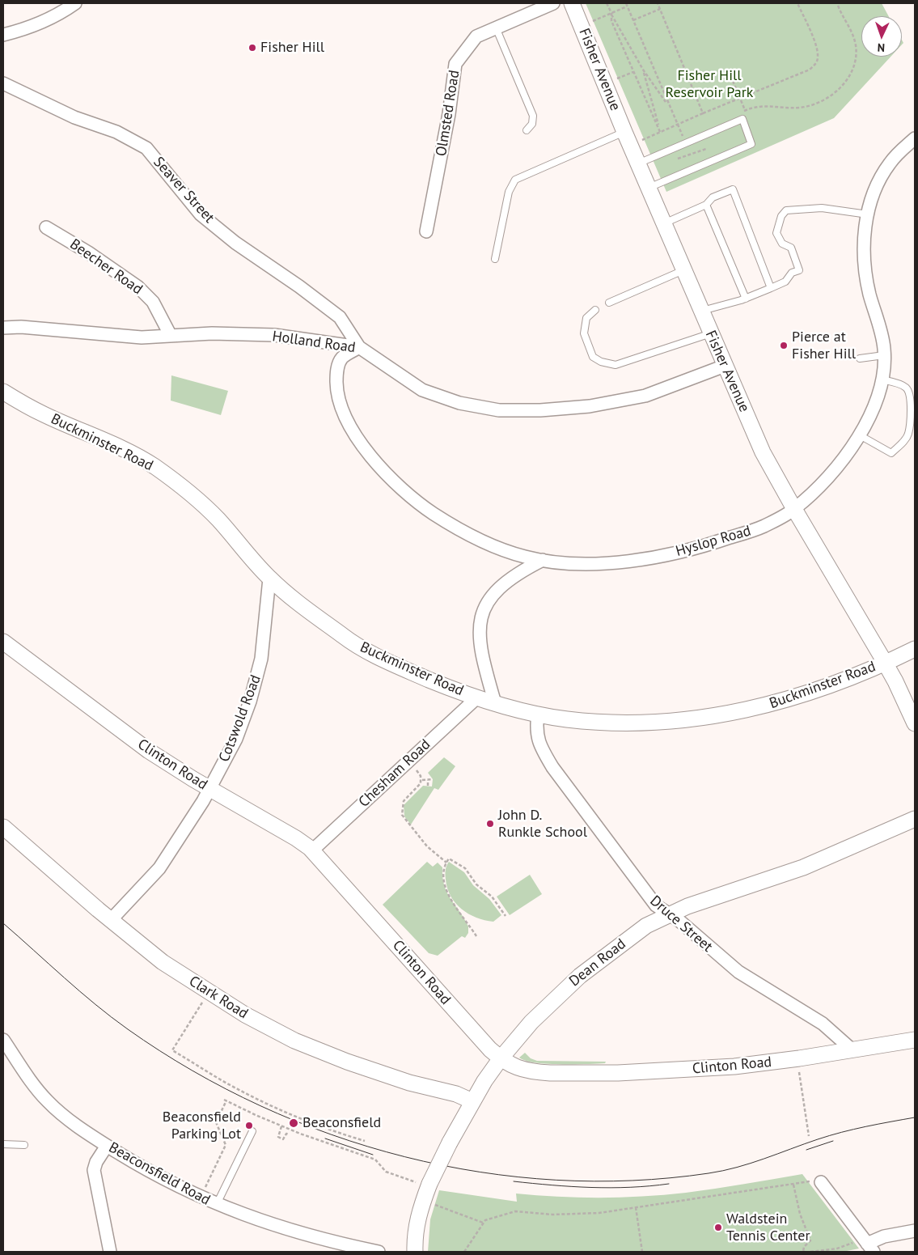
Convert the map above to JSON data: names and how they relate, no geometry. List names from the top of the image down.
{
  "streets": {
    "street": [
      "Fisher Avenue",
      "Olmsted Road",
      "Seaver Street",
      "Beecher Road",
      "Holland Road",
      "Buckminster Road",
      "Hyslop Road",
      "Cotswold Road",
      "Clinton Road",
      "Chesham Road",
      "Druce Street",
      "Dean Road",
      "Clark Road",
      "Beaconsfield Road"
    ]
  },
  "crossings": [
    ["Fisher Avenue", "Holland Road"],
    ["Fisher Avenue", "Buckminster Road"],
    ["Fisher Avenue", "Hyslop Road"],
    ["Seaver Street", "Holland Road"],
    ["Seaver Street", "Hyslop Road"],
    ["Beecher Road", "Holland Road"],
    ["Holland Road", "Hyslop Road"],
    ["Buckminster Road", "Cotswold Road"],
    ["Buckminster Road", "Chesham Road"],
    ["Buckminster Road", "Druce Street"],
    ["Cotswold Road", "Clinton Road"],
    ["Cotswold Road", "Clark Road"],
    ["Clinton Road", "Chesham Road"],
    ["Clinton Road", "Druce Street"],
    ["Clinton Road", "Dean Road"],
    ["Druce Street", "Dean Road"],
    ["Dean Road", "Clark Road"]
  ],
  "parks": ["Fisher Hill Reservoir Park"],
  "places": [
    "Fisher Hill",
    "Pierce at Fisher Hill",
    "John D. Runkle School",
    "Beaconsfield",
    "Beaconsfield Parking Lot",
    "Waldstein Tennis Center"
  ],
  "north": "bottom"
}
